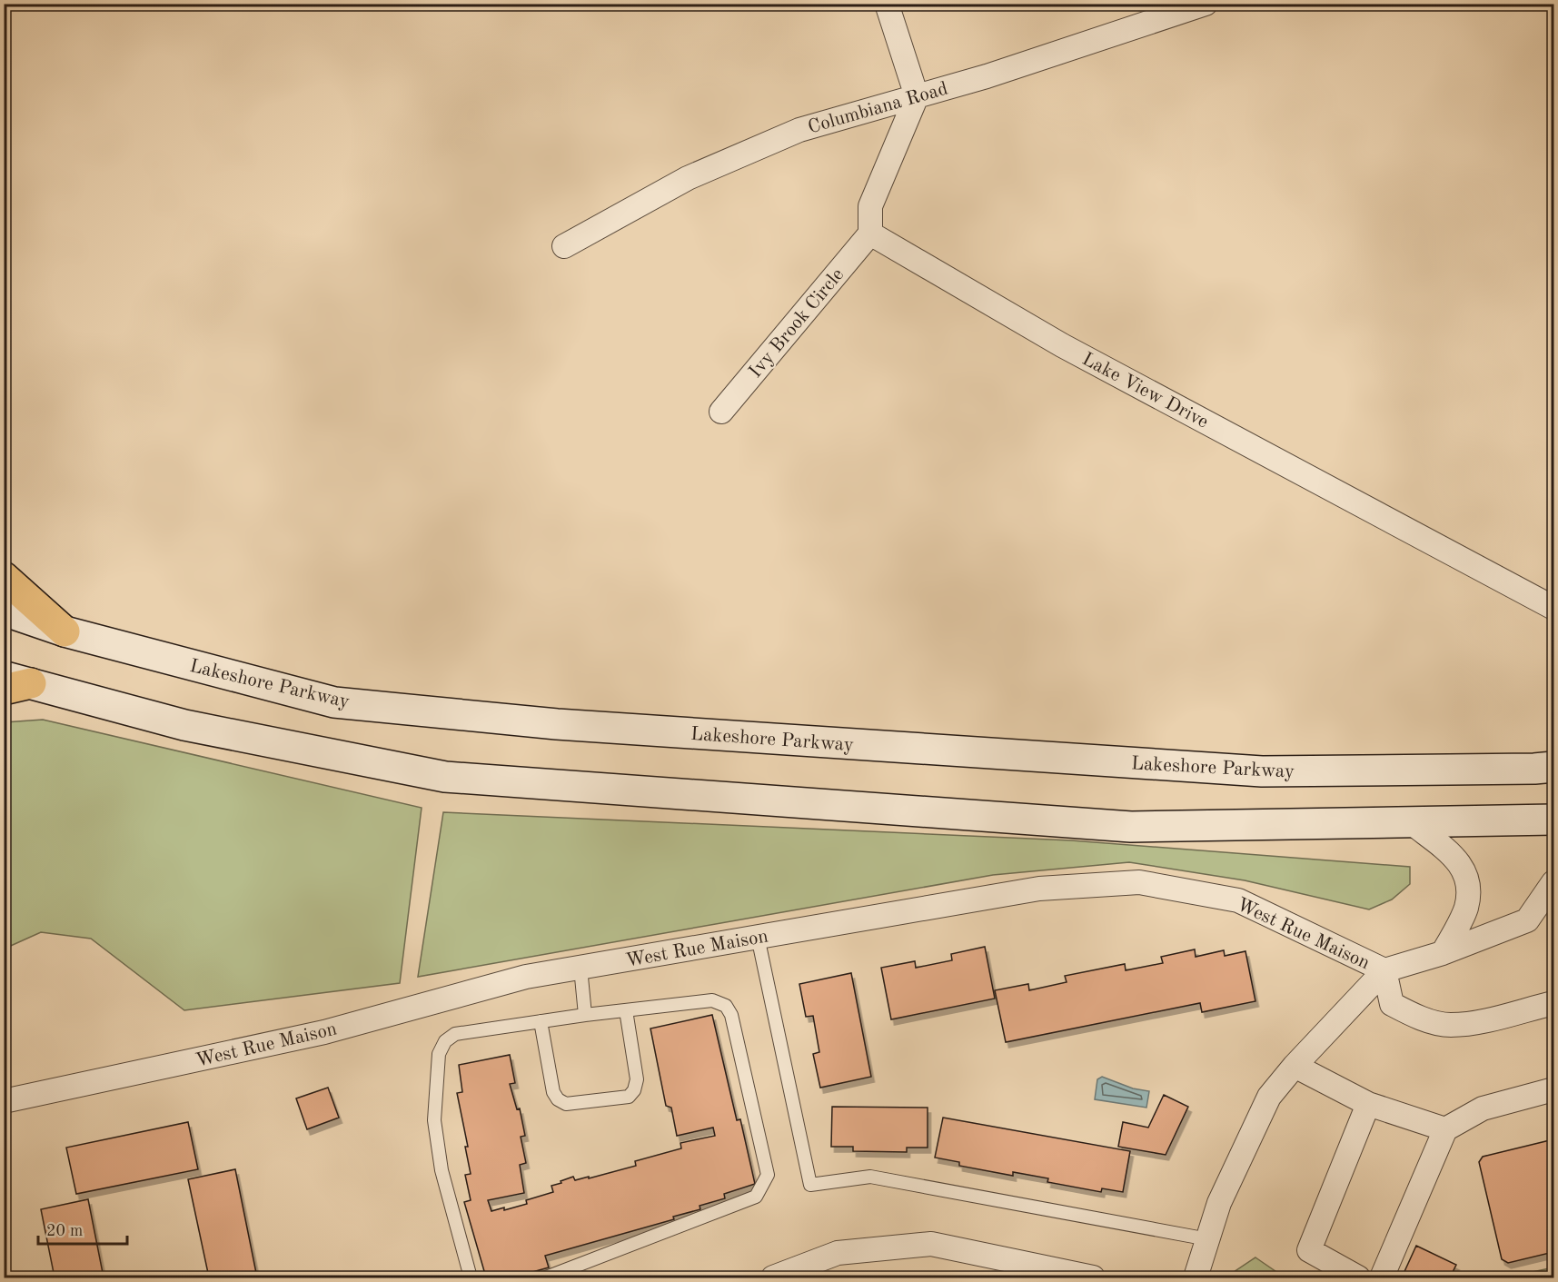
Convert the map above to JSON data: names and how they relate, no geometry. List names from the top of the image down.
{
  "streets": {
    "main road": ["Lakeshore Parkway"],
    "street": [
      "Columbiana Road",
      "Ivy Brook Circle",
      "Lake View Drive",
      "West Rue Maison"
    ]
  },
  "crossings": [
    ["Ivy Brook Circle", "Lake View Drive"]
  ],
  "scale_bar": "20 m"
}
